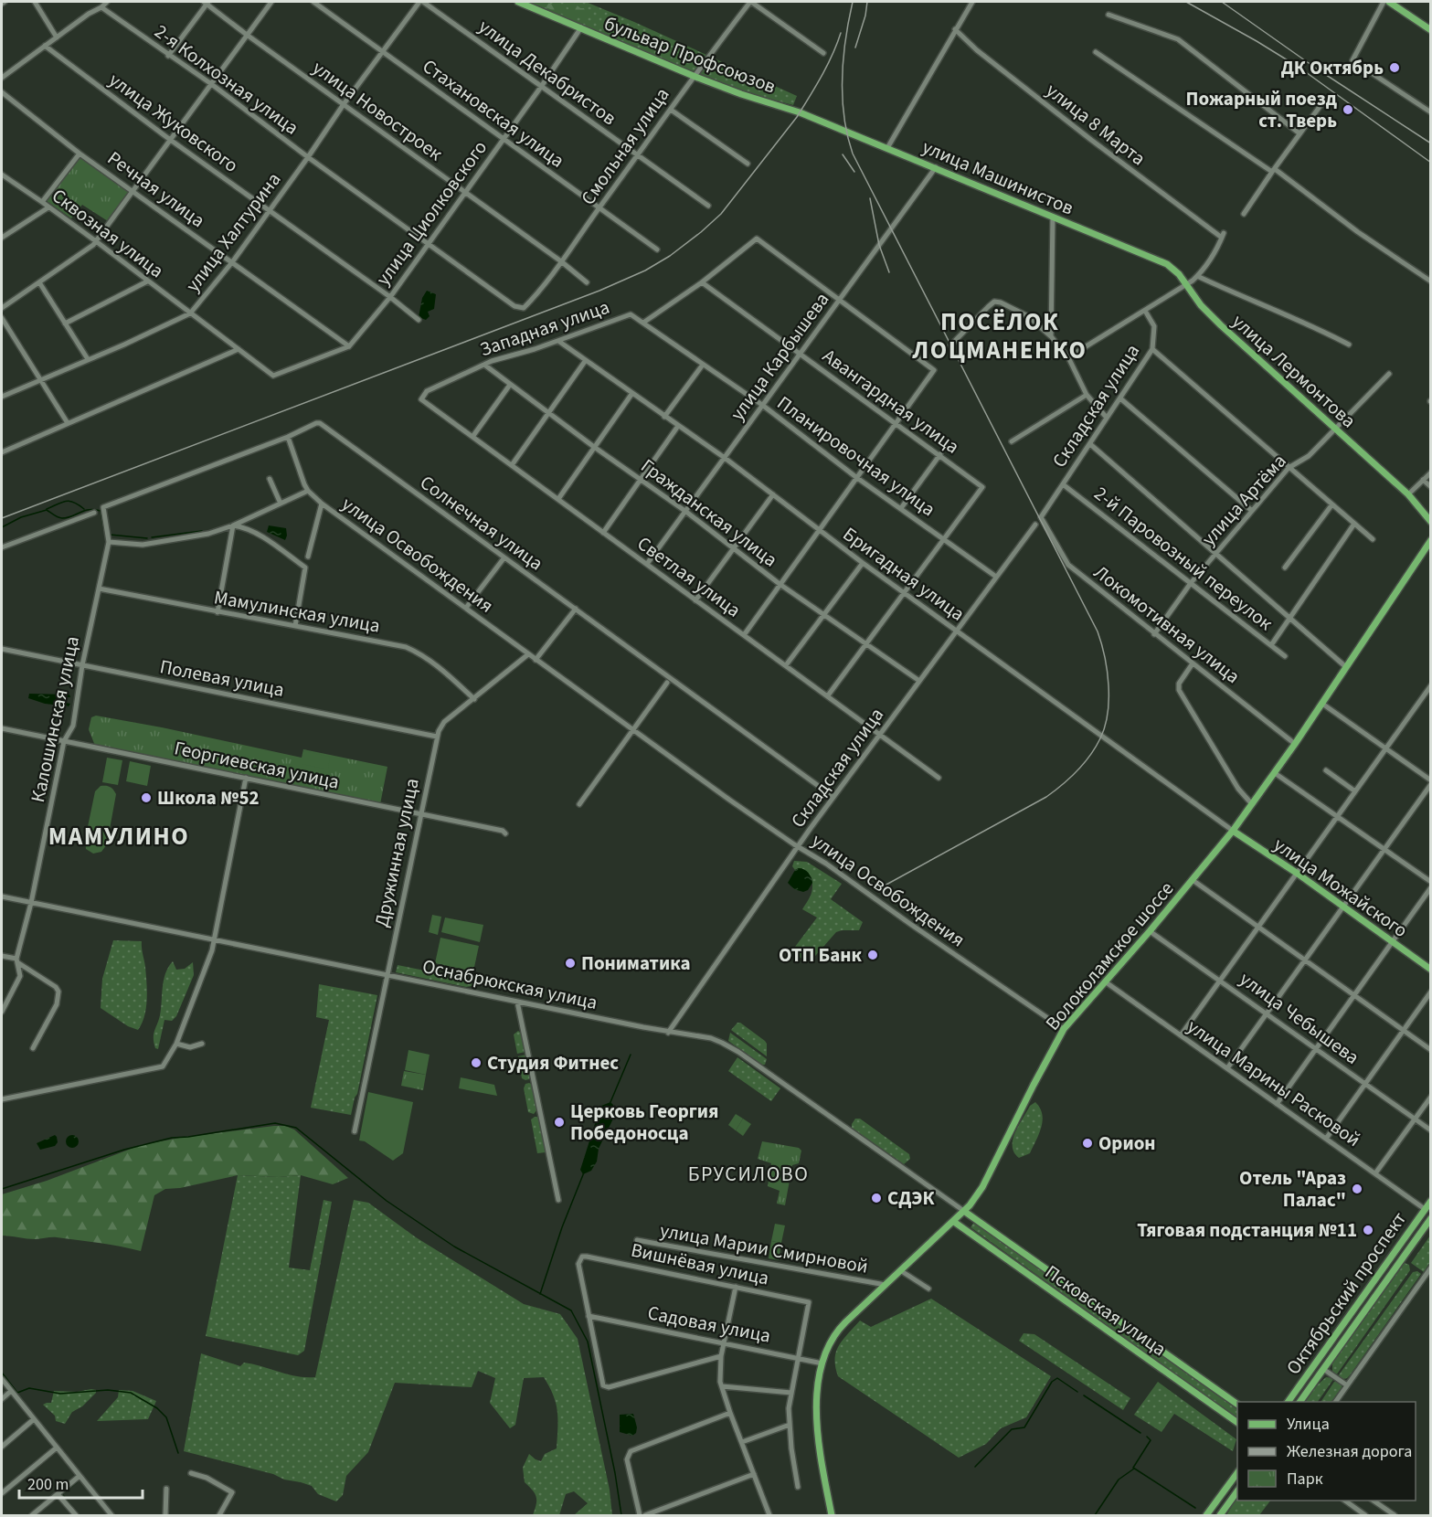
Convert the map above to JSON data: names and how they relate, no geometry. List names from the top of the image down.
{
  "streets": {
    "main road": [
      "бульвар Профсоюзов",
      "улица Машинистов",
      "улица Лермонтова",
      "улица Можайского",
      "Волоколамское шоссе",
      "Октябрьский проспект",
      "Псковская улица"
    ],
    "street": [
      "улица Декабристов",
      "2-я Колхозная улица",
      "улица Новостроек",
      "Стахановская улица",
      "улица Жуковского",
      "улица 8 Марта",
      "Смольная улица",
      "Речная улица",
      "улица Циолковского",
      "улица Халтурина",
      "Сквозная улица",
      "Западная улица",
      "улица Карбышева",
      "Авангардная улица",
      "Складская улица",
      "Планировочная улица",
      "улица Артёма",
      "Гражданская улица",
      "Солнечная улица",
      "улица Освобождения",
      "2-й Паровозный переулок",
      "Бригадная улица",
      "Светлая улица",
      "Мамулинская улица",
      "Локомотивная улица",
      "Полевая улица",
      "Калошинская улица",
      "Георгиевская улица",
      "Дружинная улица",
      "Оснабрюкская улица",
      "улица Чебышева",
      "улица Марины Расковой",
      "улица Марии Смирновой",
      "Вишнёвая улица",
      "Садовая улица"
    ]
  },
  "crossings": [
    ["бульвар Профсоюзов", "Смольная улица"],
    ["бульвар Профсоюзов", "улица Машинистов"],
    ["бульвар Профсоюзов", "улица Циолковского"],
    ["улица Декабристов", "Смольная улица"],
    ["улица Декабристов", "улица Циолковского"],
    ["улица Декабристов", "улица Халтурина"],
    ["2-я Колхозная улица", "Смольная улица"],
    ["2-я Колхозная улица", "улица Циолковского"],
    ["2-я Колхозная улица", "улица Халтурина"],
    ["улица Новостроек", "Смольная улица"],
    ["улица Новостроек", "улица Циолковского"],
    ["улица Новостроек", "улица Халтурина"],
    ["Стахановская улица", "Смольная улица"],
    ["Стахановская улица", "улица Циолковского"],
    ["Стахановская улица", "улица Халтурина"],
    ["улица Жуковского", "улица Циолковского"],
    ["улица Жуковского", "улица Халтурина"],
    ["улица Машинистов", "улица Карбышева"],
    ["улица Машинистов", "улица Лермонтова"],
    ["Речная улица", "улица Циолковского"],
    ["Речная улица", "улица Халтурина"],
    ["улица Циолковского", "Сквозная улица"],
    ["улица Халтурина", "Сквозная улица"],
    ["Западная улица", "Планировочная улица"],
    ["Западная улица", "Гражданская улица"],
    ["Западная улица", "Бригадная улица"],
    ["Западная улица", "Светлая улица"],
    ["улица Карбышева", "Авангардная улица"],
    ["улица Карбышева", "Планировочная улица"],
    ["улица Карбышева", "Гражданская улица"],
    ["улица Карбышева", "Бригадная улица"],
    ["улица Карбышева", "Светлая улица"],
    ["улица Лермонтова", "улица Артёма"],
    ["Авангардная улица", "Планировочная улица"],
    ["Складская улица", "Планировочная улица"],
    ["Складская улица", "Гражданская улица"],
    ["Складская улица", "Солнечная улица"],
    ["Складская улица", "улица Освобождения"],
    ["Складская улица", "2-й Паровозный переулок"],
    ["Складская улица", "Бригадная улица"],
    ["Складская улица", "Светлая улица"],
    ["Складская улица", "Локомотивная улица"],
    ["Складская улица", "Оснабрюкская улица"],
    ["улица Артёма", "2-й Паровозный переулок"],
    ["улица Артёма", "Локомотивная улица"],
    ["Солнечная улица", "Калошинская улица"],
    ["улица Освобождения", "Волоколамское шоссе"],
    ["Бригадная улица", "улица Можайского"],
    ["Бригадная улица", "Волоколамское шоссе"],
    ["Мамулинская улица", "Калошинская улица"],
    ["Локомотивная улица", "Волоколамское шоссе"],
    ["Полевая улица", "Калошинская улица"],
    ["Полевая улица", "Дружинная улица"],
    ["Калошинская улица", "Георгиевская улица"],
    ["Калошинская улица", "Оснабрюкская улица"],
    ["Георгиевская улица", "Дружинная улица"],
    ["Дружинная улица", "Оснабрюкская улица"],
    ["улица Можайского", "Волоколамское шоссе"],
    ["Волоколамское шоссе", "Оснабрюкская улица"],
    ["Волоколамское шоссе", "улица Чебышева"],
    ["Волоколамское шоссе", "улица Марины Расковой"],
    ["Волоколамское шоссе", "улица Марии Смирновой"],
    ["Волоколамское шоссе", "Псковская улица"],
    ["Волоколамское шоссе", "Садовая улица"],
    ["Оснабрюкская улица", "Псковская улица"],
    ["улица Марины Расковой", "Октябрьский проспект"],
    ["Вишнёвая улица", "Садовая улица"]
  ],
  "districts": ["ПОСЁЛОК ЛОЦМАНЕНКО", "МАМУЛИНО", "БРУСИЛОВО"],
  "places": [
    "ДК Октябрь",
    "Пожарный поезд ст. Тверь",
    "Школа №52",
    "ОТП Банк",
    "Пониматика",
    "Студия Фитнес",
    "Церковь Георгия Победоносца",
    "Орион",
    "Отель \"Араз Палас\"",
    "СДЭК",
    "Тяговая подстанция №11"
  ],
  "legend": ["Улица", "Железная дорога", "Парк"],
  "scale_bar": "200 m"
}
